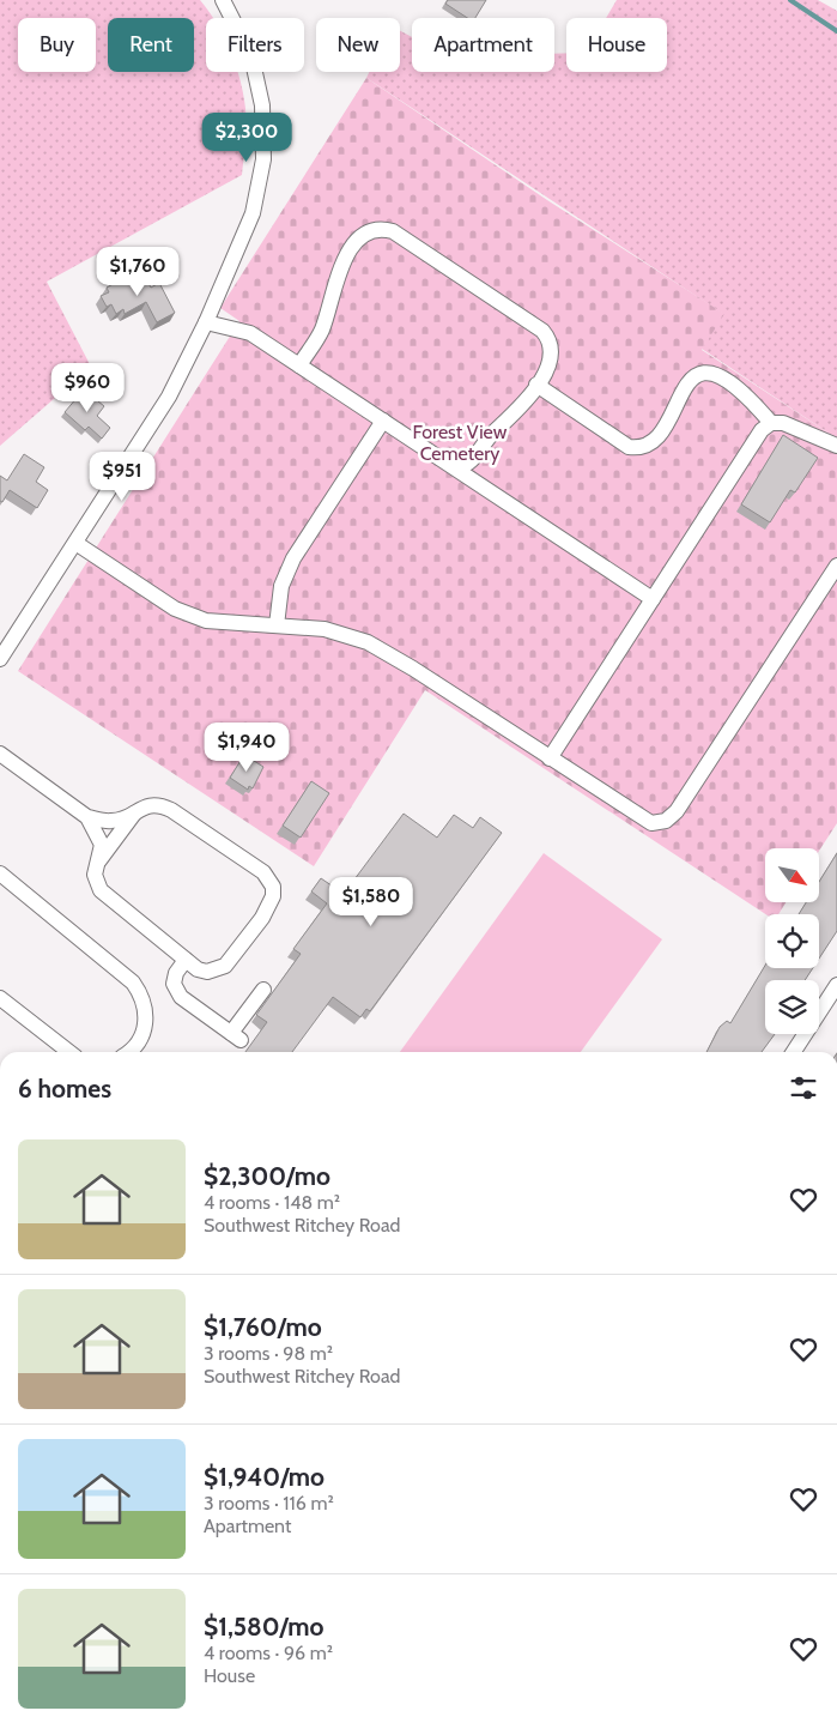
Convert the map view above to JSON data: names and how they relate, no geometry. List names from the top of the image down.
{
  "parks": ["Forest View Cemetery"],
  "north": "bottom right",
  "page": {
    "chip": [
      "Buy",
      "Rent",
      "Filters",
      "New",
      "Apartment",
      "House"
    ],
    "price": [
      "$2,300",
      "$1,760",
      "$960",
      "$951",
      "$1,940",
      "$1,580"
    ],
    "heading": "6 homes",
    "list": [
      {
        "name": "$2,300/mo",
        "note": "4 rooms · 148 m² · Southwest Ritchey Road"
      },
      {
        "name": "$1,760/mo",
        "note": "3 rooms · 98 m² · Southwest Ritchey Road"
      },
      {
        "name": "$1,940/mo",
        "note": "3 rooms · 116 m² · Apartment"
      },
      {
        "name": "$1,580/mo",
        "note": "4 rooms · 96 m² · House"
      }
    ]
  }
}
